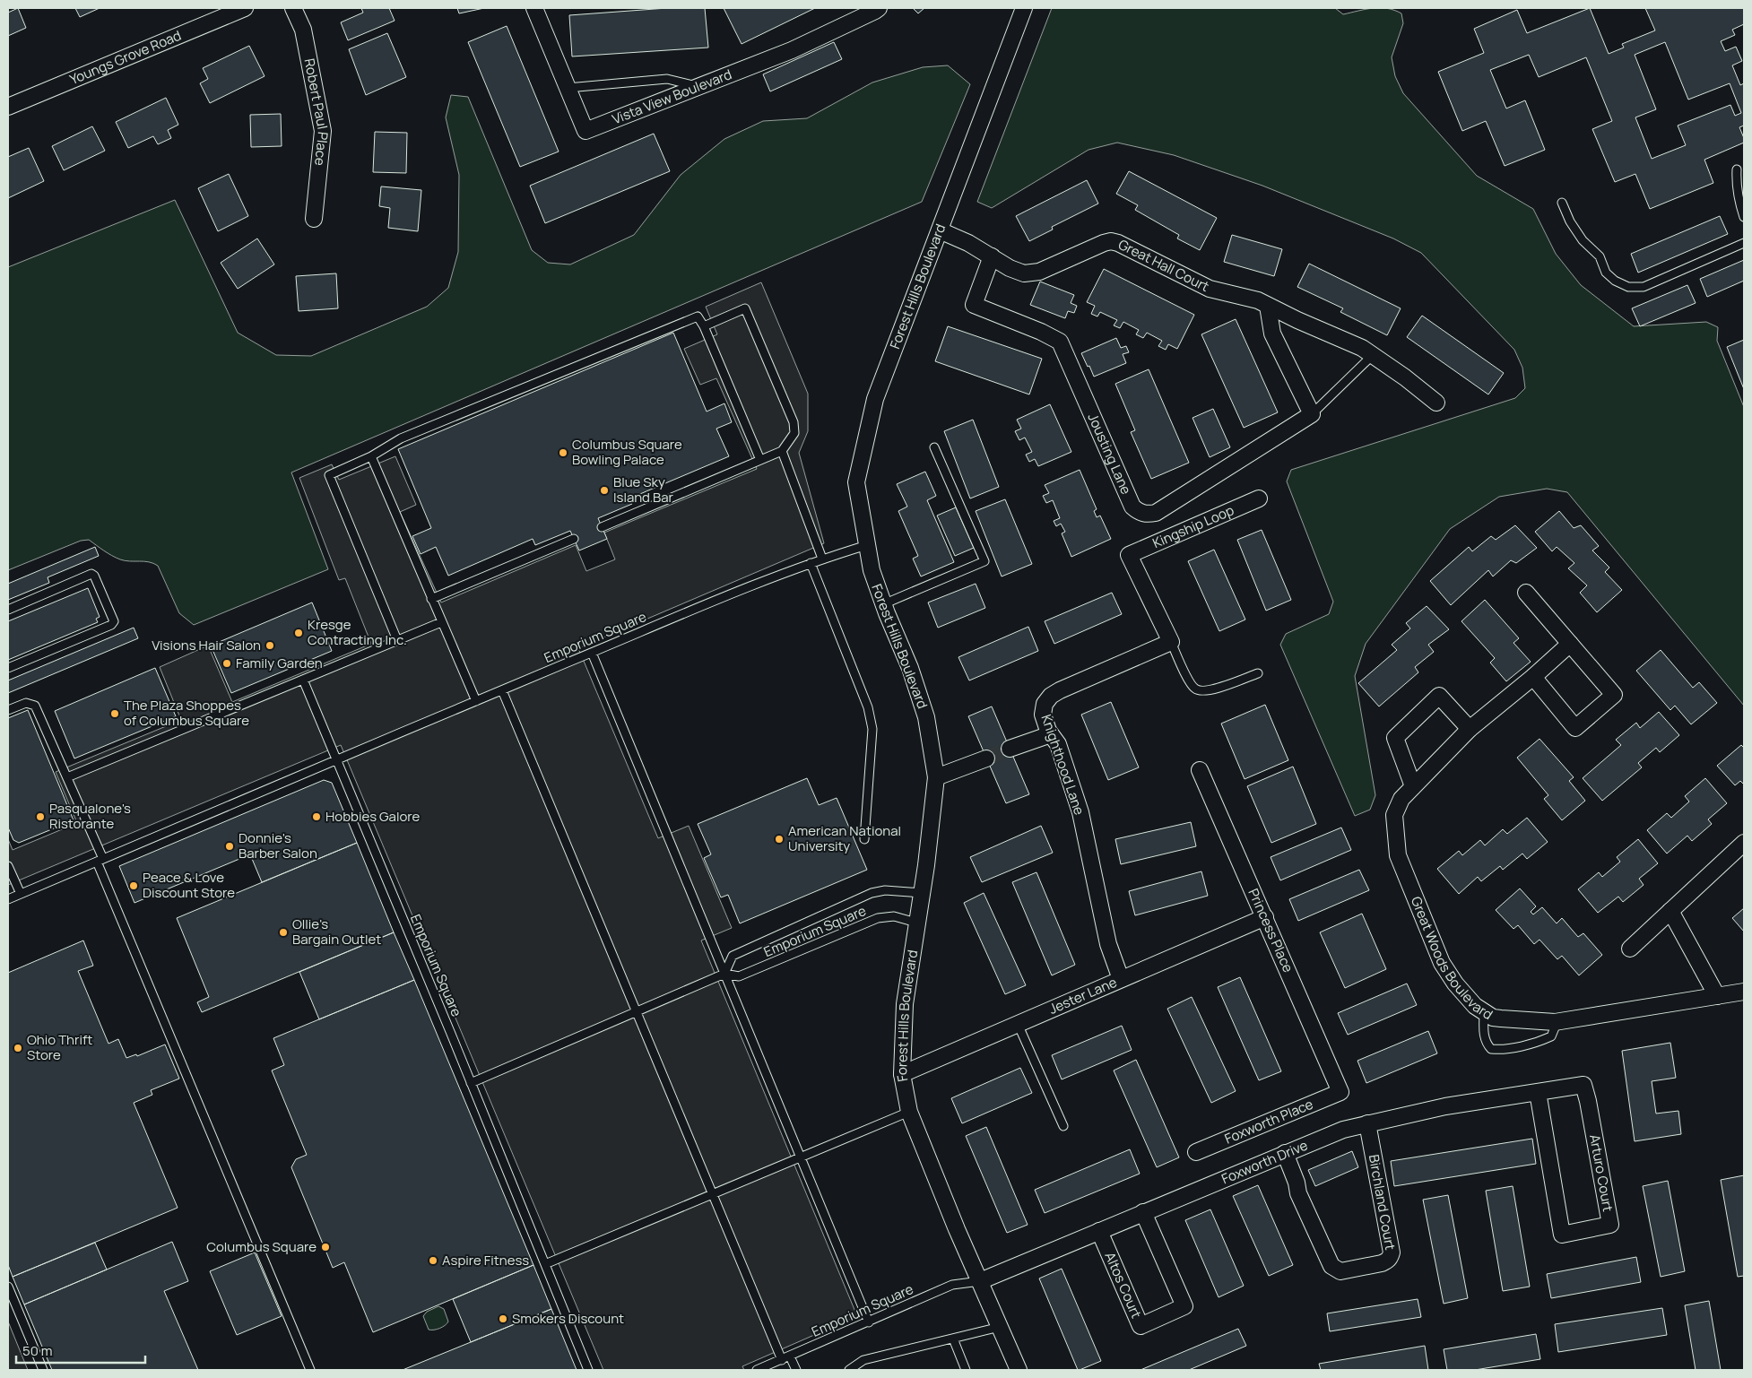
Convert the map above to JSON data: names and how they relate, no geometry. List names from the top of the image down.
{
  "streets": {
    "street": [
      "Youngs Grove Road",
      "Vista View Boulevard",
      "Robert Paul Place",
      "Great Hall Court",
      "Forest Hills Boulevard",
      "Jousting Lane",
      "Kingship Loop",
      "Knighthood Lane",
      "Princess Place",
      "Great Woods Boulevard",
      "Jester Lane",
      "Foxworth Place",
      "Foxworth Drive",
      "Arturo Court",
      "Birchland Court",
      "Altos Court"
    ],
    "lane": ["Emporium Square"]
  },
  "crossings": [
    ["Great Hall Court", "Forest Hills Boulevard"],
    ["Great Hall Court", "Jousting Lane"],
    ["Forest Hills Boulevard", "Emporium Square"],
    ["Forest Hills Boulevard", "Jester Lane"],
    ["Forest Hills Boulevard", "Foxworth Drive"],
    ["Kingship Loop", "Knighthood Lane"],
    ["Emporium Square", "Foxworth Drive"],
    ["Knighthood Lane", "Jester Lane"],
    ["Princess Place", "Jester Lane"],
    ["Princess Place", "Foxworth Place"],
    ["Foxworth Drive", "Arturo Court"],
    ["Foxworth Drive", "Birchland Court"],
    ["Foxworth Drive", "Altos Court"]
  ],
  "places": [
    "Columbus Square Bowling Palace",
    "Blue Sky Island Bar",
    "Kresge Contracting Inc.",
    "Visions Hair Salon",
    "Family Garden",
    "The Plaza Shoppes of Columbus Square",
    "Pasqualone's Ristorante",
    "Hobbies Galore",
    "American National University",
    "Donnie's Barber Salon",
    "Peace & Love Discount Store",
    "Ollie's Bargain Outlet",
    "Ohio Thrift Store",
    "Columbus Square",
    "Aspire Fitness",
    "Smokers Discount"
  ],
  "scale_bar": "50 m"
}
